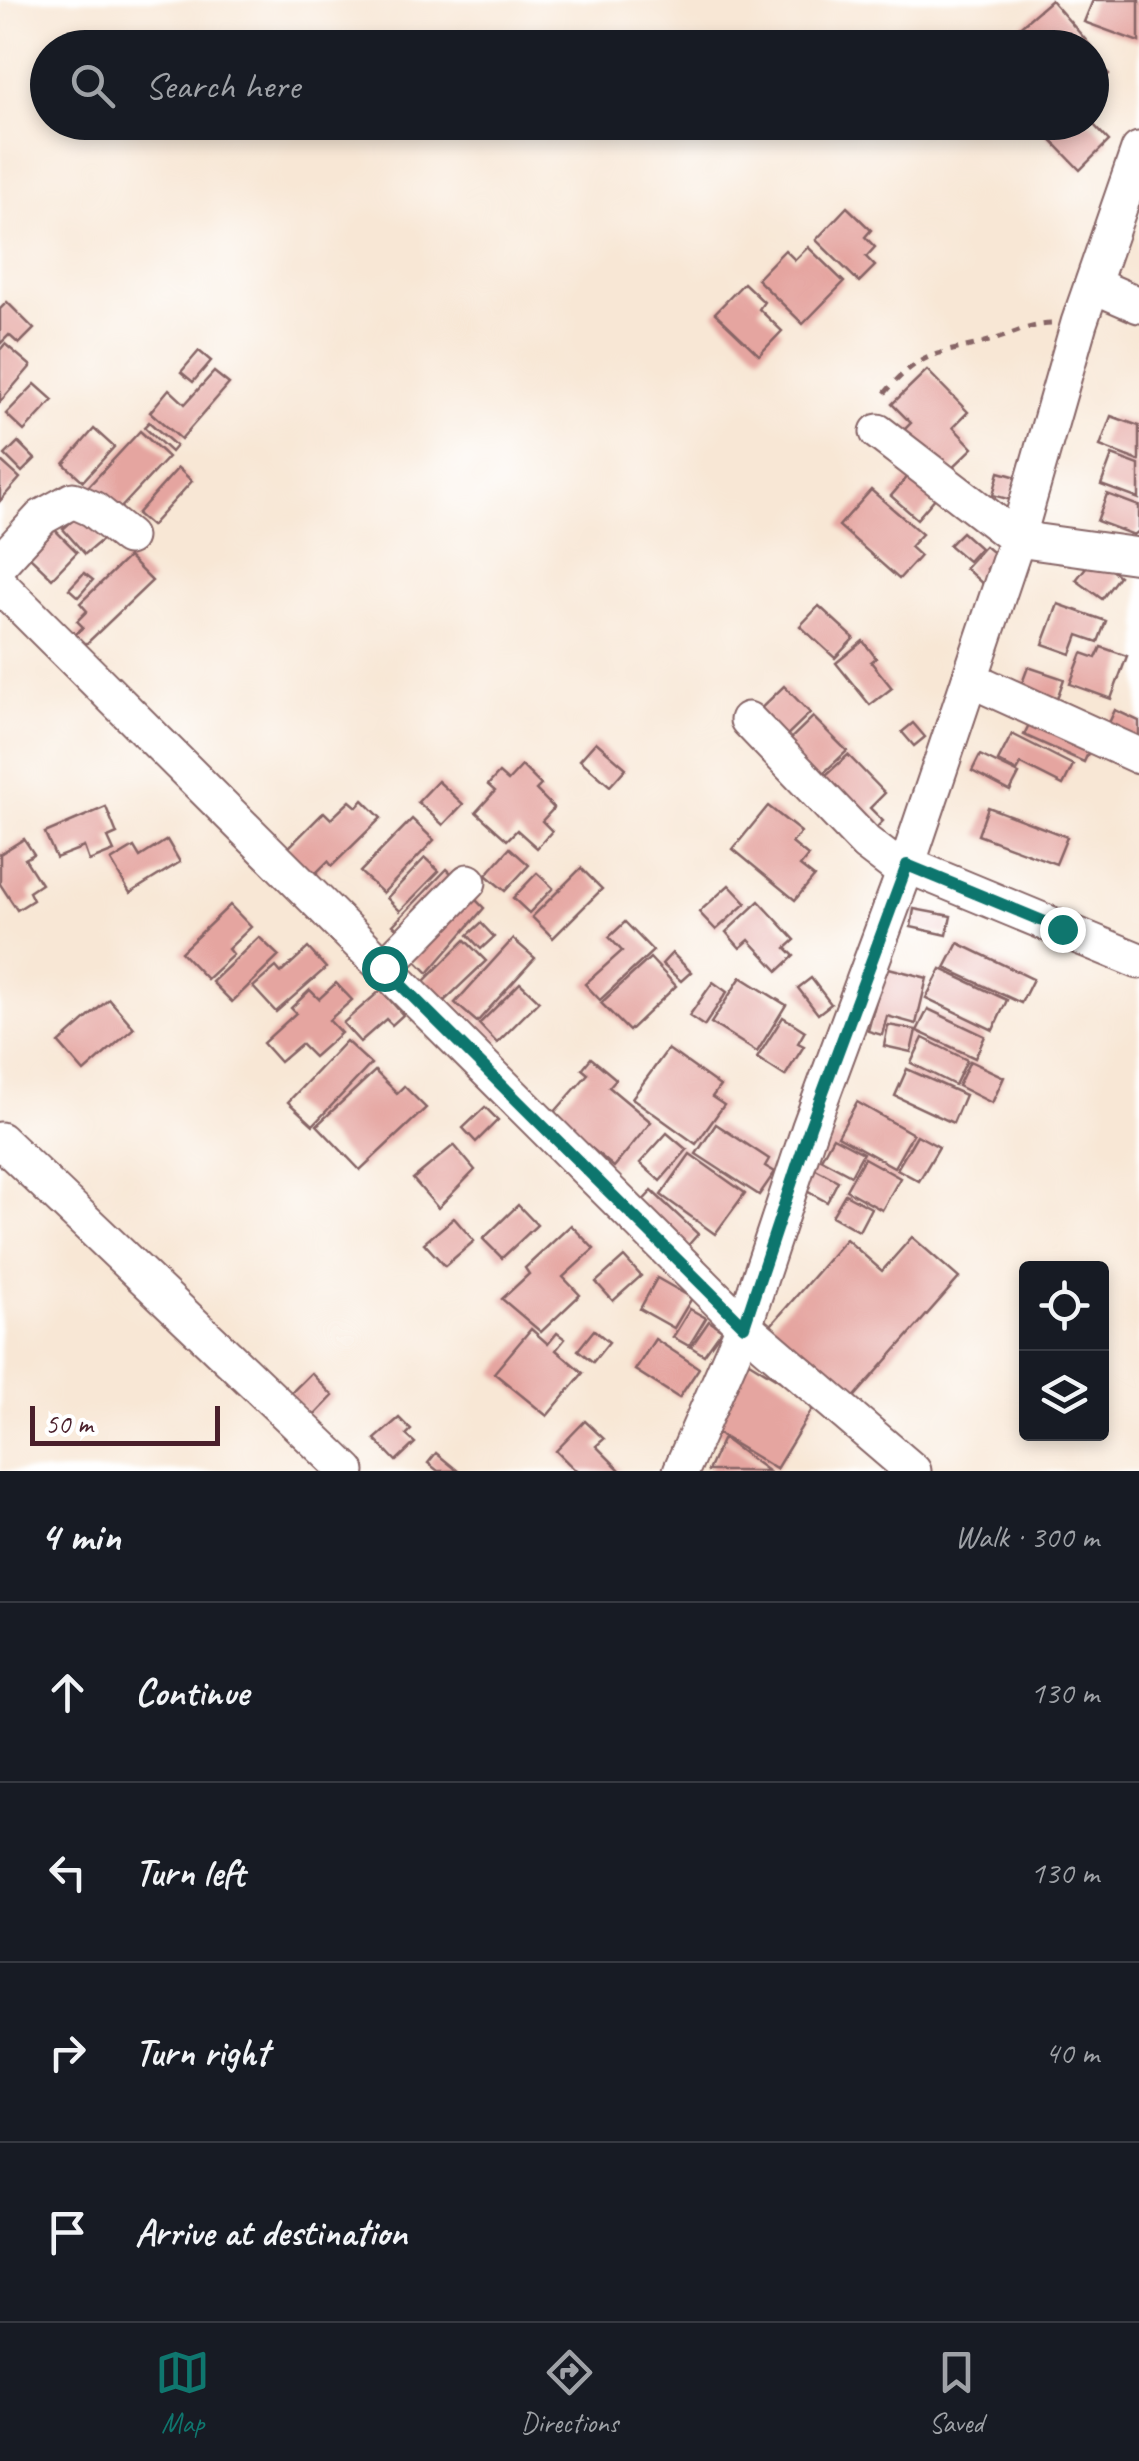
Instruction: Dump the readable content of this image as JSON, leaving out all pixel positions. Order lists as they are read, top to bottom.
{
  "scale_bar": "50 m",
  "page": {
    "search": "Search here",
    "scale": "50 m",
    "heading": ["4 min", "Walk · 300 m"],
    "list": [
      ["Continue", "130 m"],
      ["Turn left", "130 m"],
      ["Turn right", "40 m"],
      "Arrive at destination"
    ],
    "nav": ["Map", "Directions", "Saved"]
  }
}
